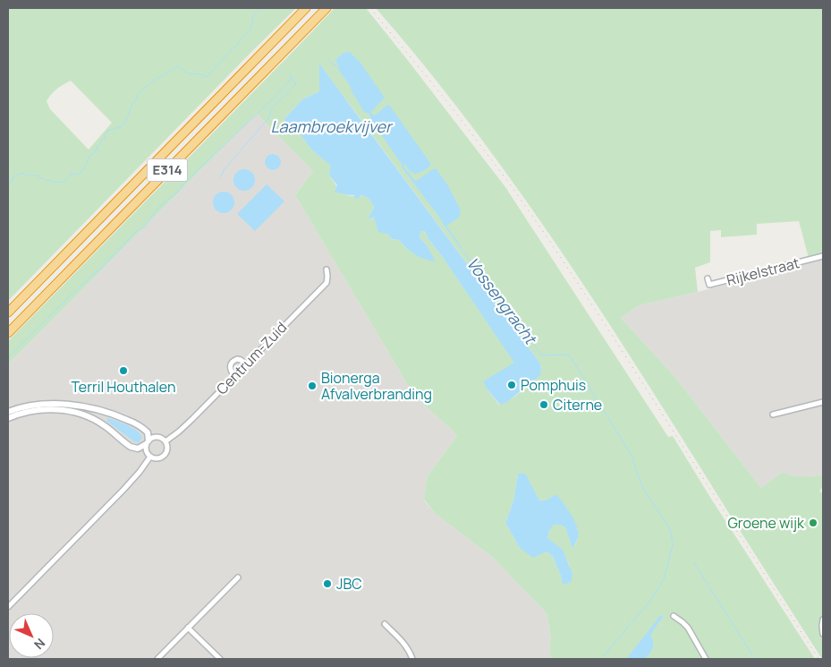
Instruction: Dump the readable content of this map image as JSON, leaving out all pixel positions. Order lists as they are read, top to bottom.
{
  "streets": {
    "highway": ["E314"],
    "street": ["Rijkelstraat", "Centrum-Zuid"]
  },
  "water": ["Laambroekvijver", "Vossengracht"],
  "places": [
    "Terril Houthalen",
    "Pomphuis",
    "Bionerga Afvalverbranding",
    "Citerne",
    "Groene wijk",
    "JBC"
  ],
  "north": "bottom right"
}
